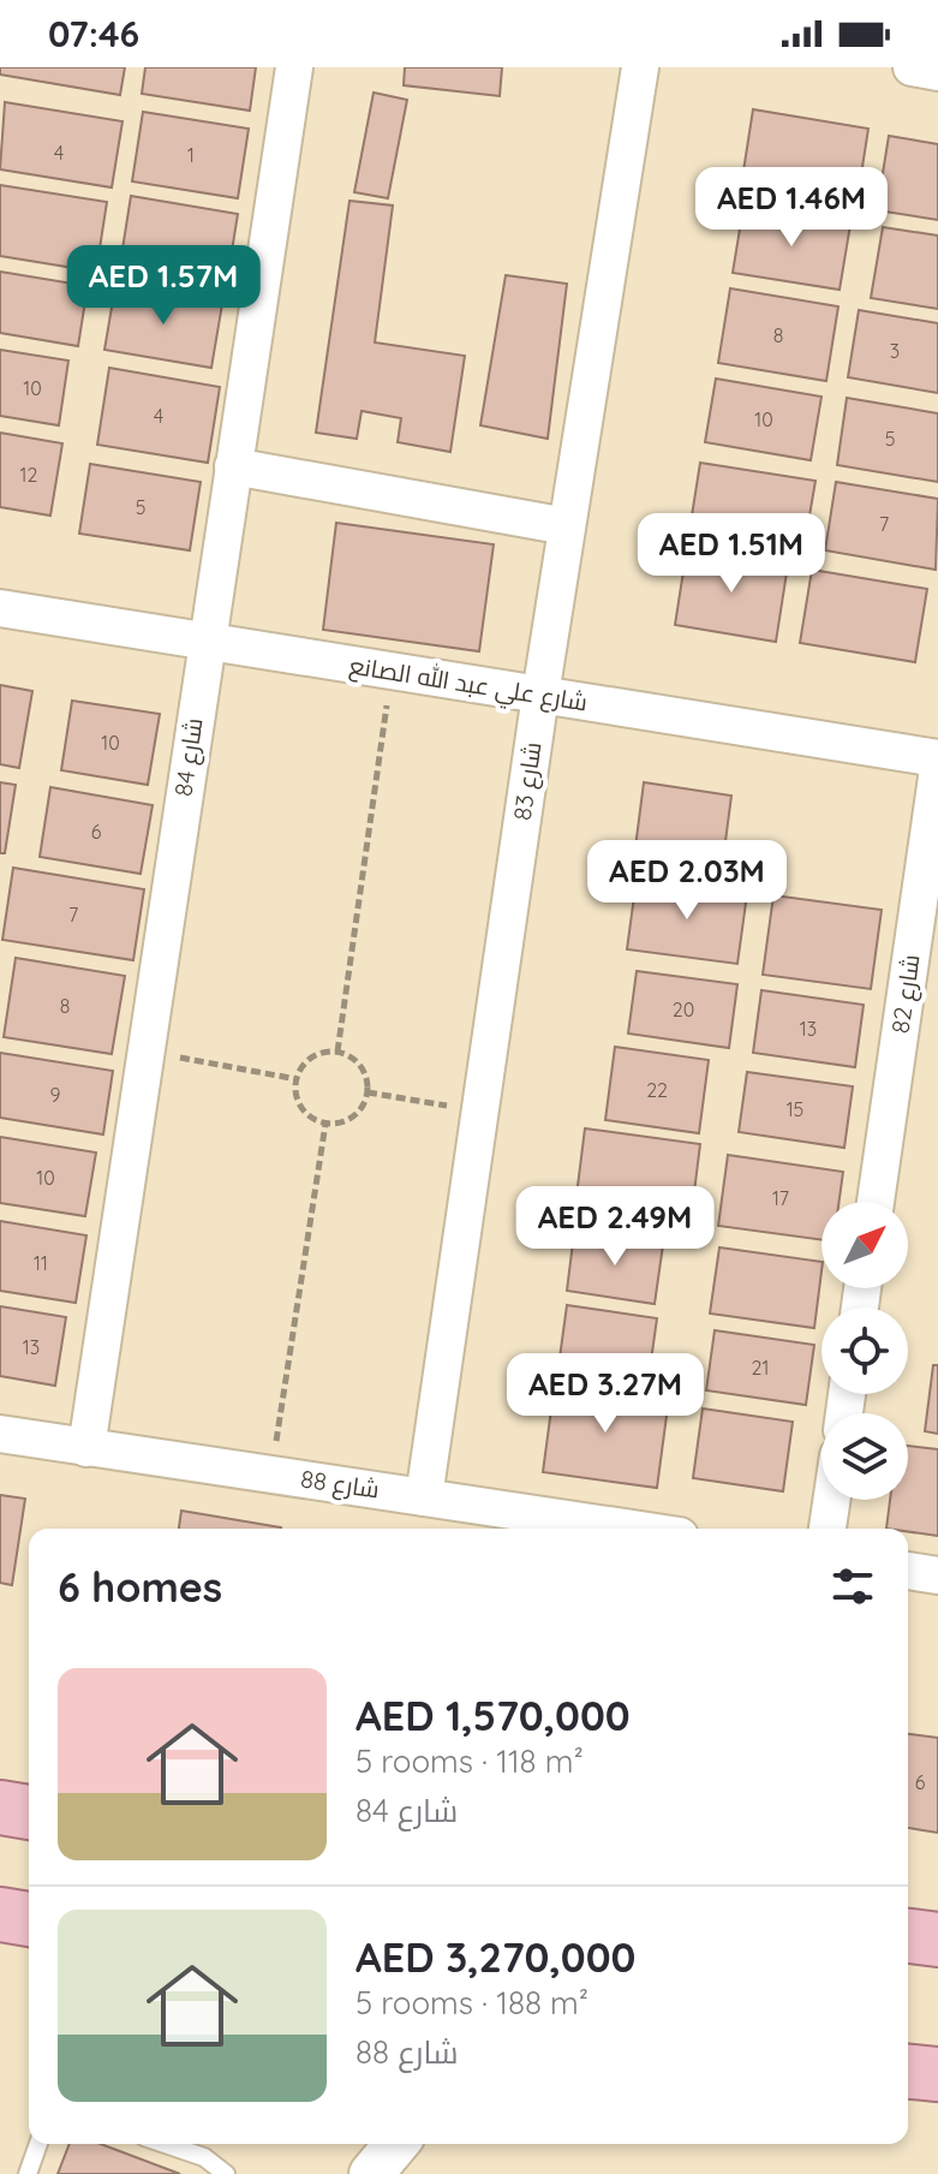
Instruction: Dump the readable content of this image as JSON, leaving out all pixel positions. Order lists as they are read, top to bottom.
{
  "streets": {
    "street": [
      "شارع علي عبد الله الصانع",
      "شارع 84",
      "شارع 83",
      "شارع 82",
      "شارع 88"
    ]
  },
  "crossings": [
    ["شارع علي عبد الله الصانع", "شارع 84"],
    ["شارع علي عبد الله الصانع", "شارع 83"],
    ["شارع 84", "شارع 88"],
    ["شارع 83", "شارع 88"]
  ],
  "house_numbers": [
    "4",
    "1",
    "8",
    "3",
    "10",
    "4",
    "10",
    "5",
    "12",
    "5",
    "7",
    "10",
    "6",
    "7",
    "8",
    "20",
    "13",
    "22",
    "9",
    "15",
    "10",
    "17",
    "11",
    "13",
    "21",
    "6"
  ],
  "north": "top right",
  "page": {
    "status": "07:46",
    "price": [
      "AED 1.46M",
      "AED 1.57M",
      "AED 1.51M",
      "AED 2.03M",
      "AED 2.49M",
      "AED 3.27M"
    ],
    "heading": "6 homes",
    "list": [
      {
        "name": "AED 1,570,000",
        "note": "5 rooms · 118 m² · شارع 84"
      },
      {
        "name": "AED 3,270,000",
        "note": "5 rooms · 188 m² · شارع 88"
      }
    ]
  }
}
